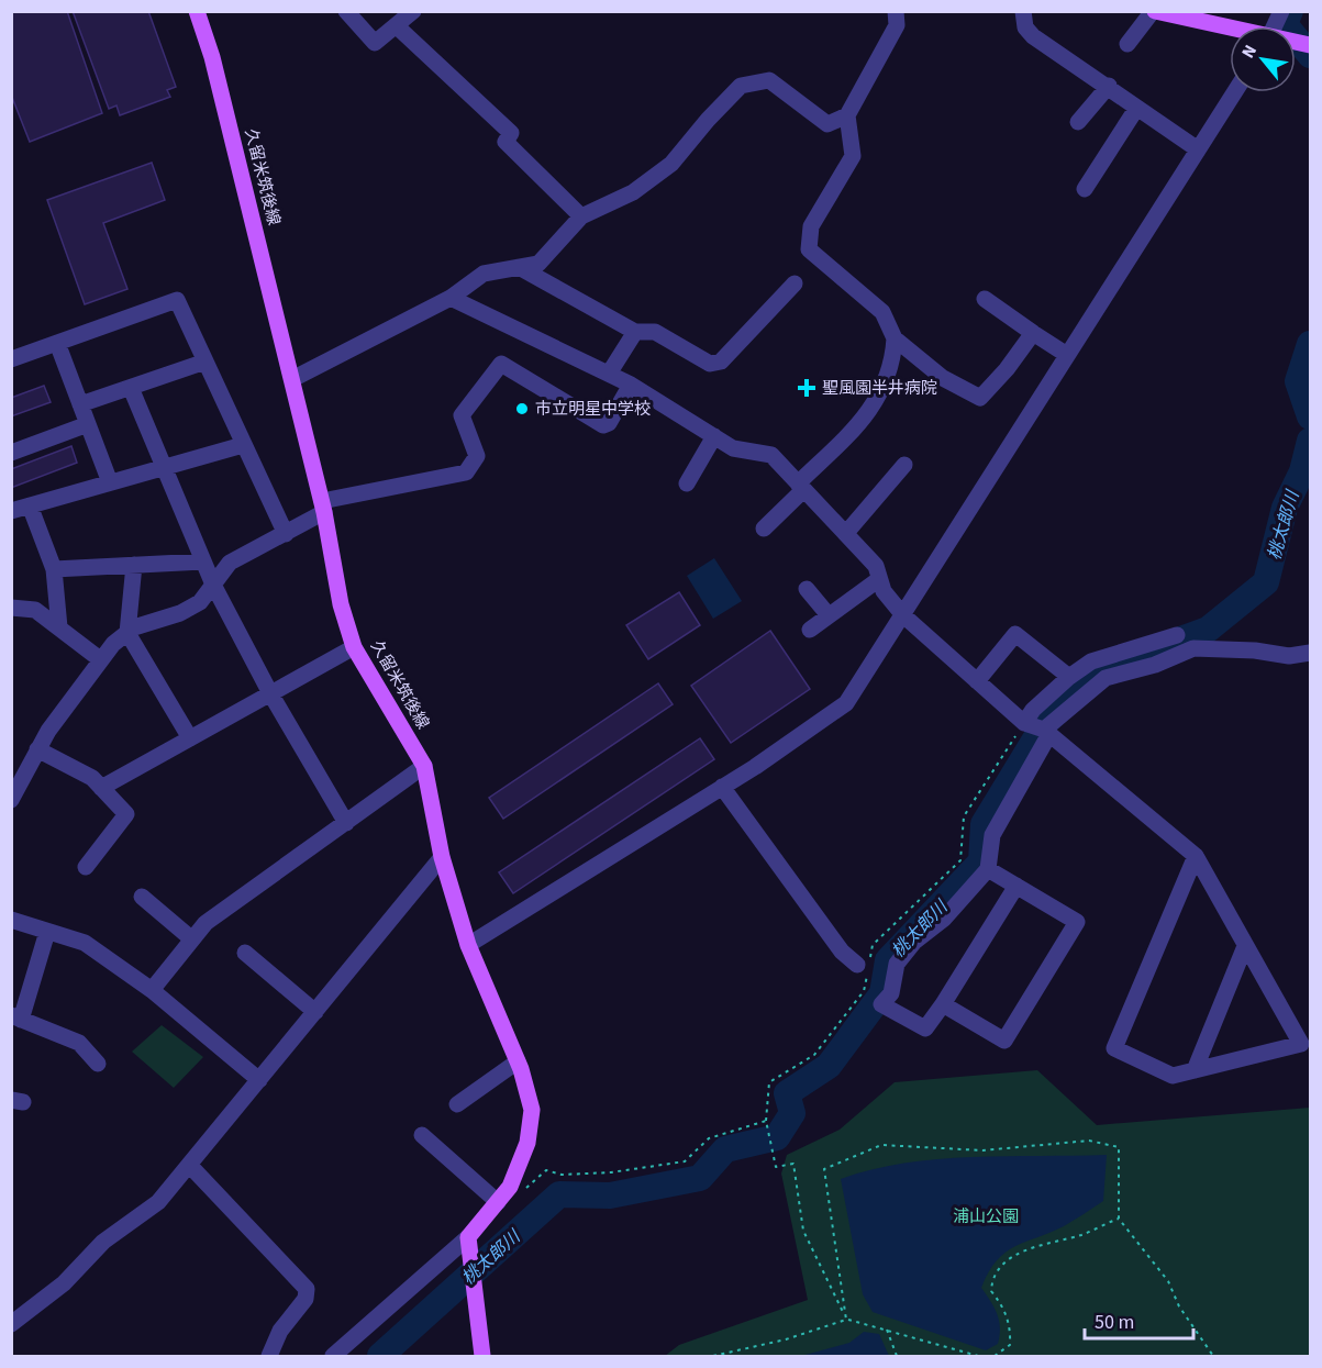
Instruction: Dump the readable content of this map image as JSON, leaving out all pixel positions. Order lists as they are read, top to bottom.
{
  "streets": {
    "main road": ["久留米筑後線"]
  },
  "water": ["桃太郎川"],
  "parks": ["浦山公園"],
  "places": {
    "health": ["聖風園半井病院"],
    "other": ["市立明星中学校"]
  },
  "scale_bar": "50 m",
  "north": "top left"
}
